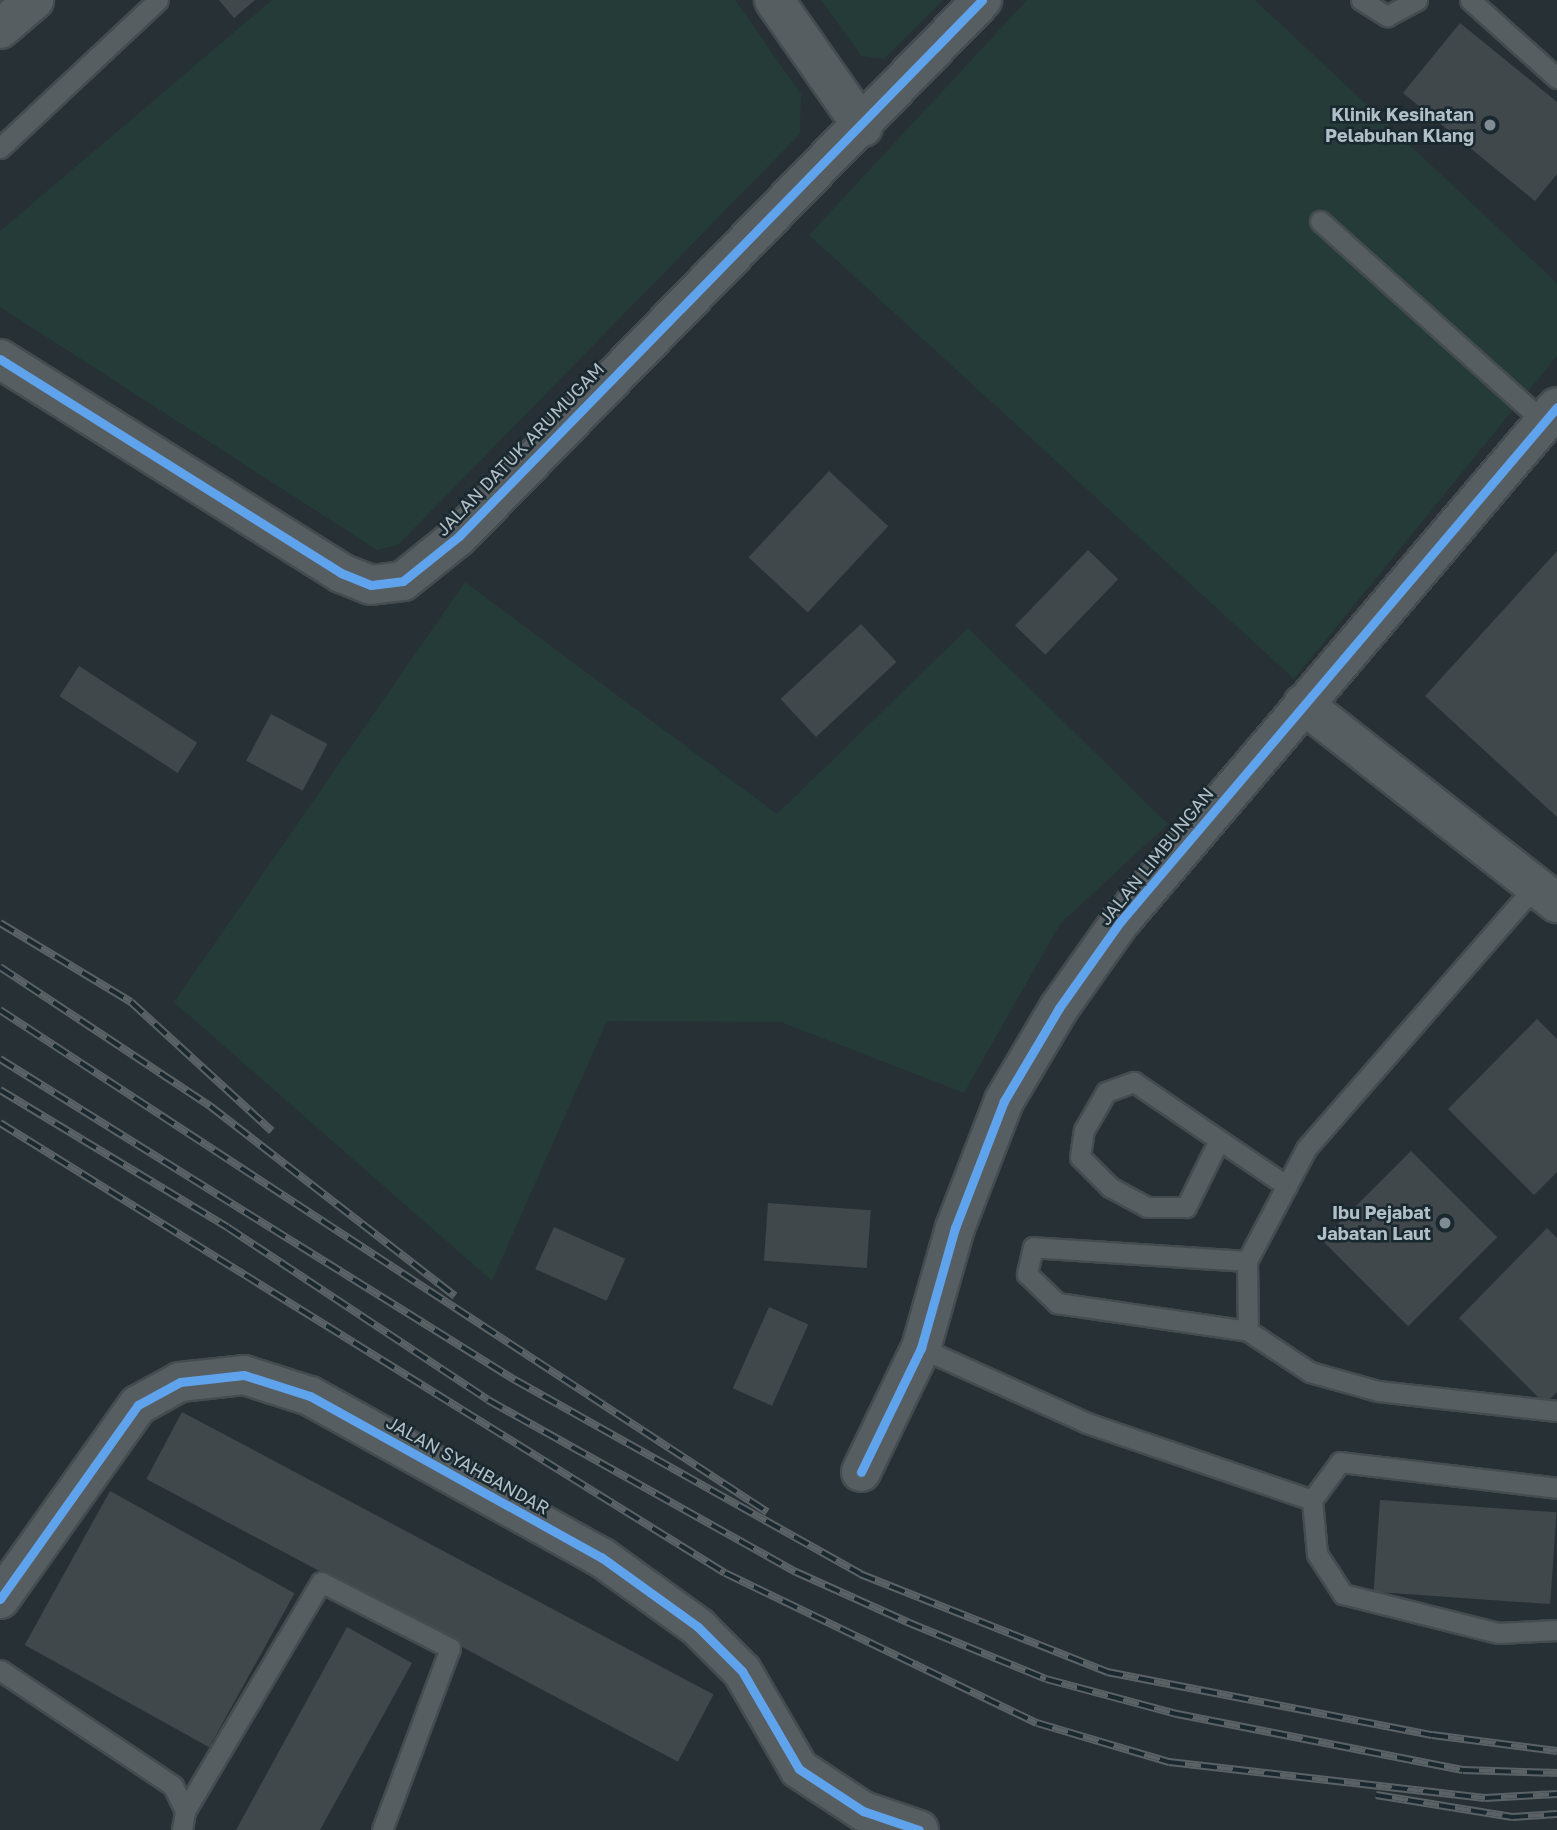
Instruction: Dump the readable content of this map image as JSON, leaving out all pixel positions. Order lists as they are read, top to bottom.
{
  "streets": {
    "street": ["JALAN DATUK ARUMUGAM", "JALAN LIMBUNGAN", "JALAN SYAHBANDAR"]
  },
  "places": ["Klinik Kesihatan Pelabuhan Klang", "Ibu Pejabat Jabatan Laut"]
}
